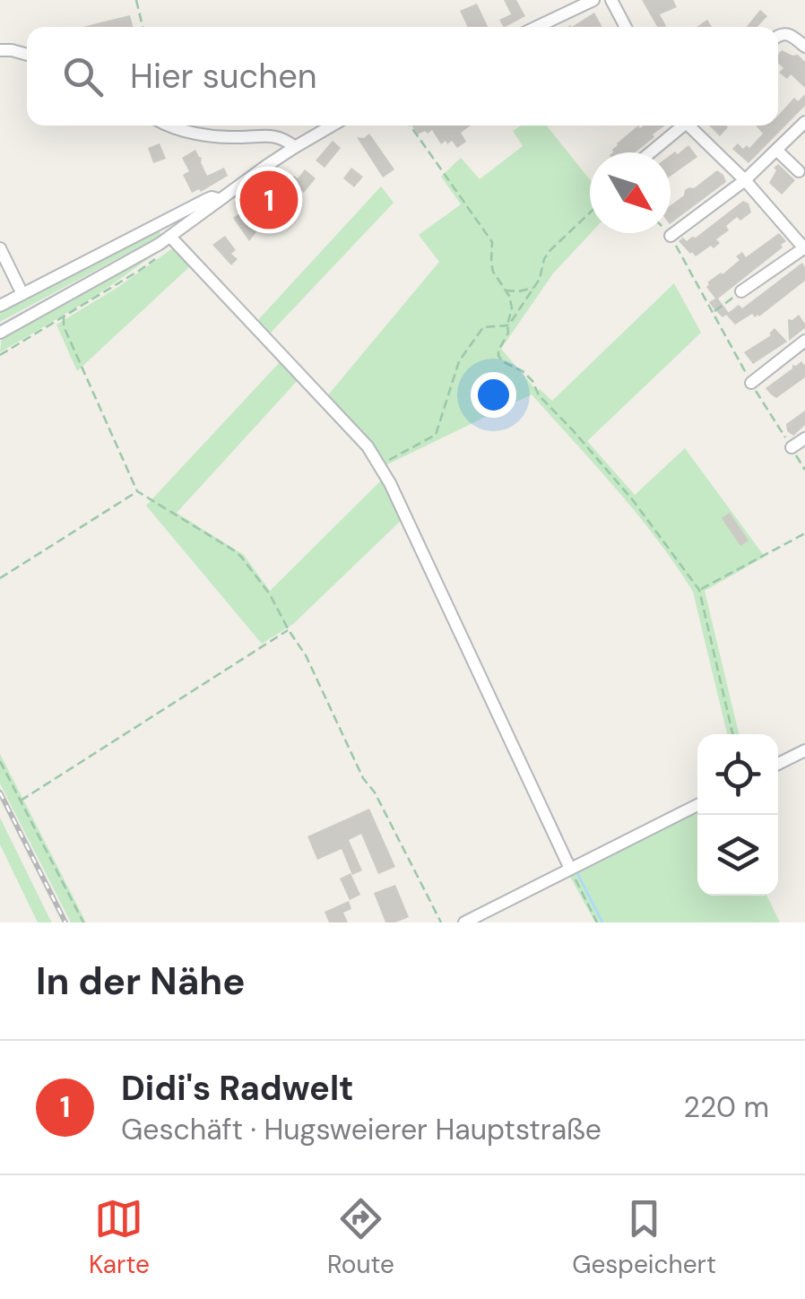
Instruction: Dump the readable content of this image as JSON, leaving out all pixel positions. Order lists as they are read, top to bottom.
{
  "north": "bottom right",
  "page": {
    "search": "Hier suchen",
    "pins": "1",
    "heading": "In der Nähe",
    "list": [
      {
        "mark": "1",
        "name": "Didi's Radwelt",
        "note": "Geschäft · Hugsweierer Hauptstraße",
        "value": "220 m"
      }
    ],
    "nav": ["Karte", "Route", "Gespeichert"]
  }
}
